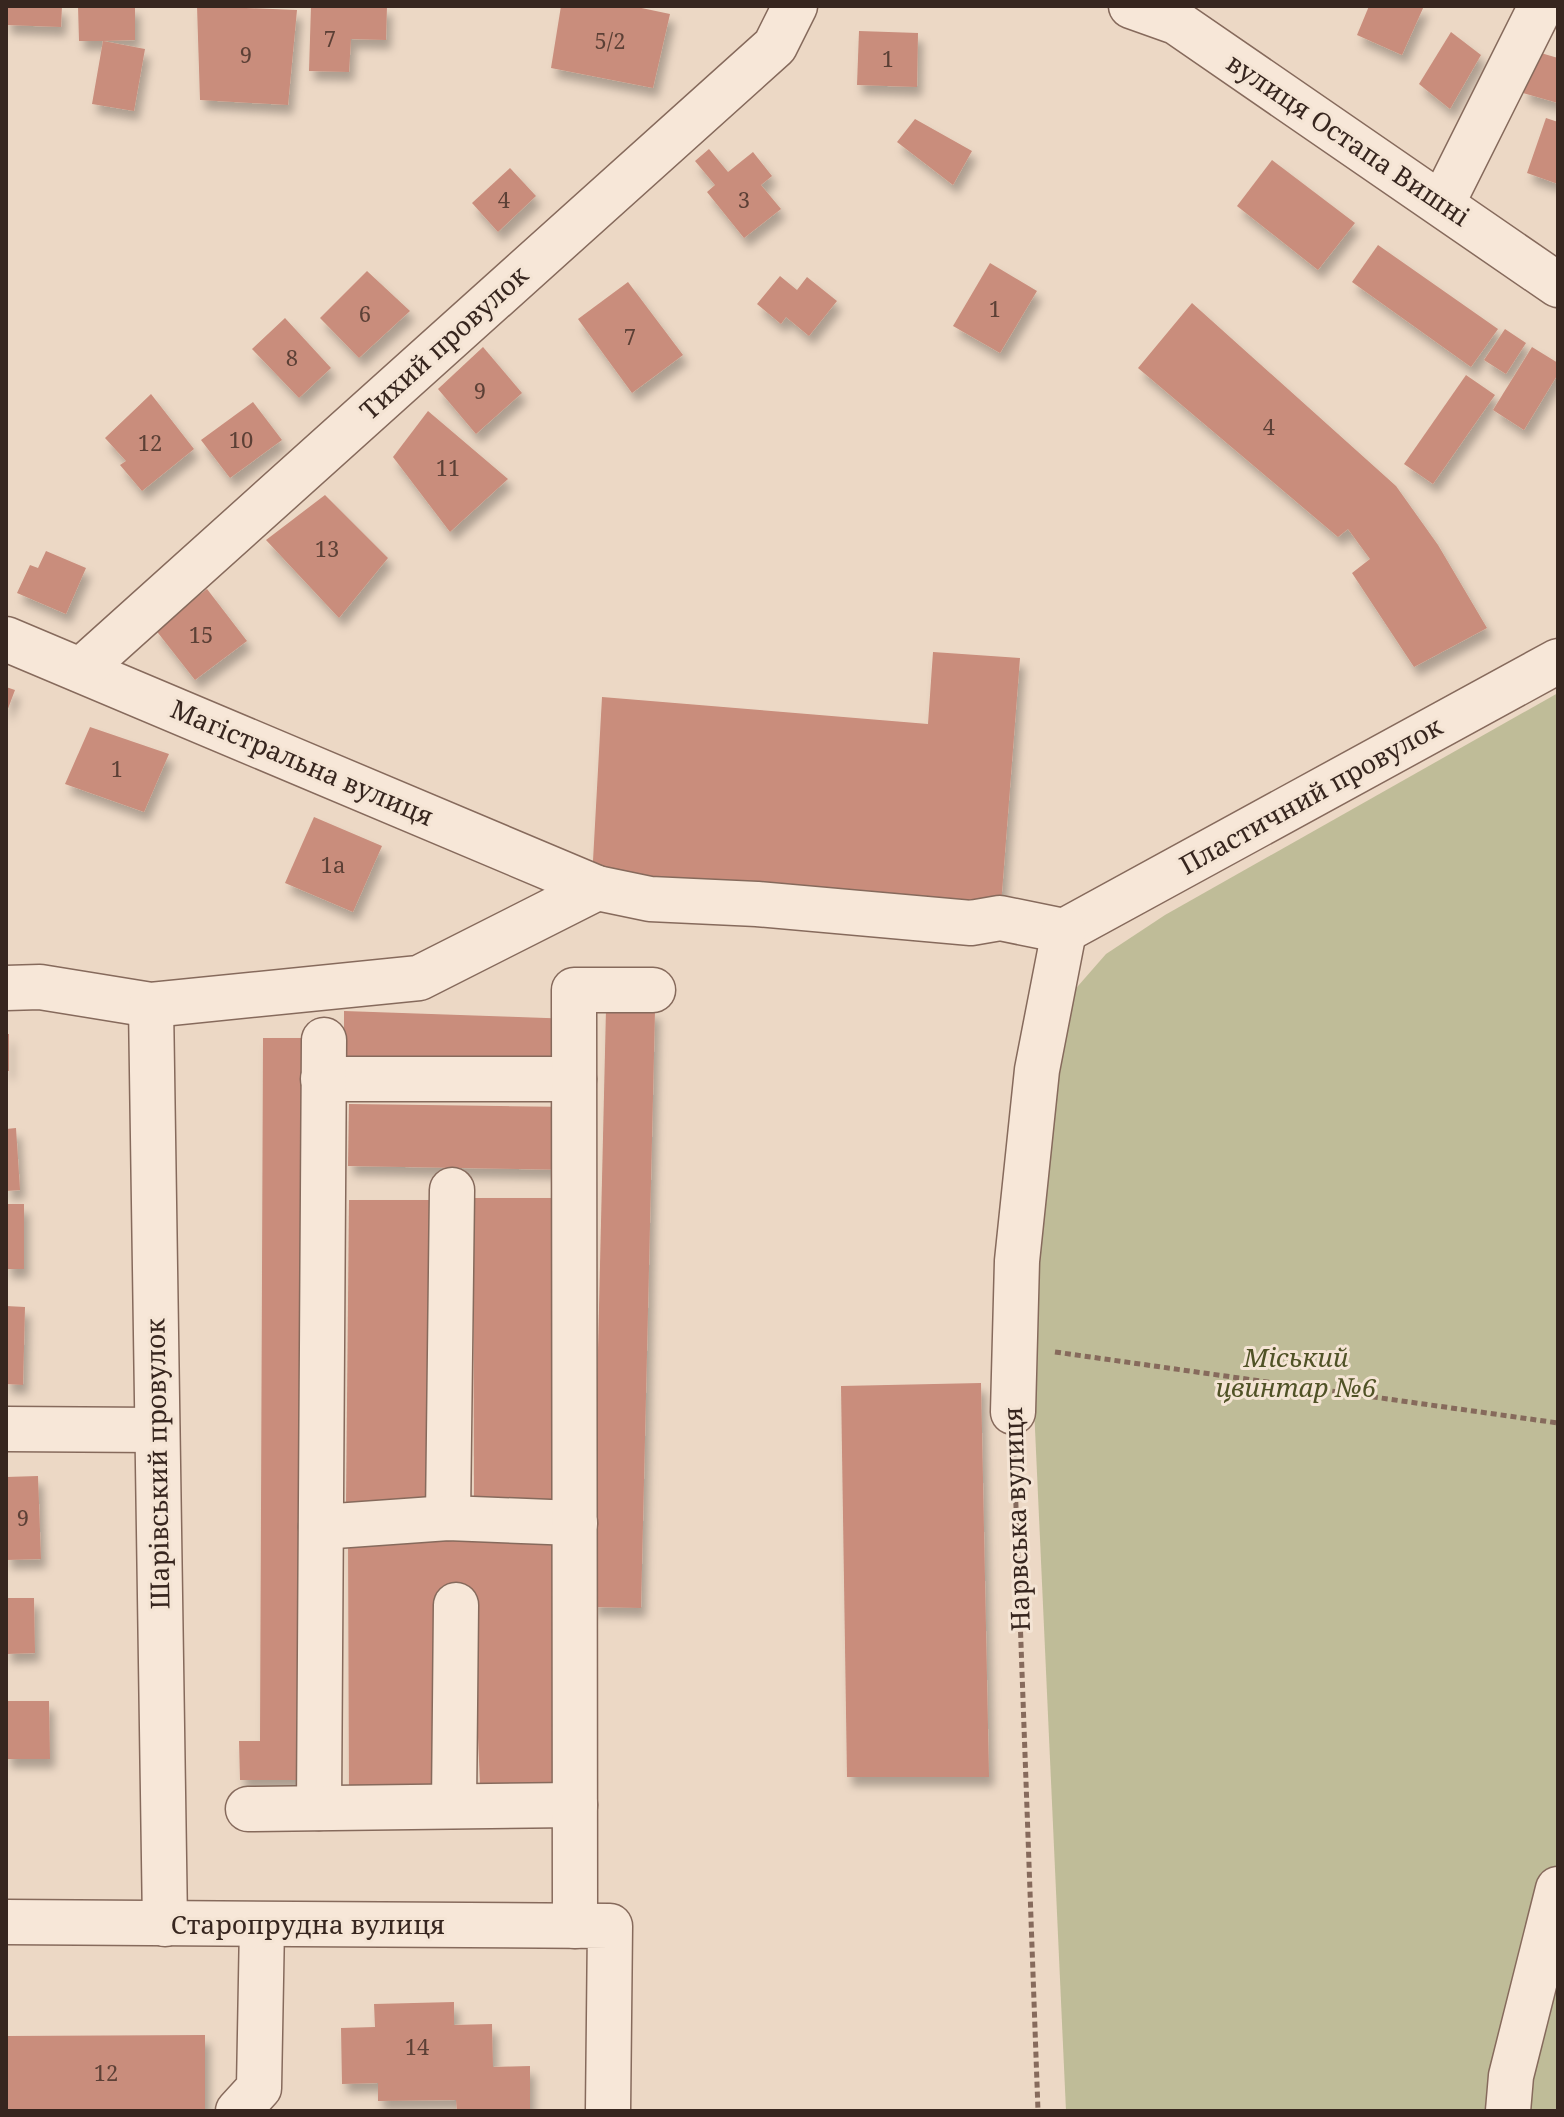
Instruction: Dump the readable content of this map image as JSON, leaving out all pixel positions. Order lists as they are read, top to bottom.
{
  "streets": {
    "street": [
      "вулиця Остапа Вишні",
      "Тихий провулок",
      "Магістральна вулиця",
      "Пластичний провулок",
      "Шарівський провулок",
      "Нарвська вулиця",
      "Старопрудна вулиця"
    ]
  },
  "crossings": [
    ["Тихий провулок", "Магістральна вулиця"],
    ["Магістральна вулиця", "Пластичний провулок"],
    ["Магістральна вулиця", "Нарвська вулиця"],
    ["Пластичний провулок", "Нарвська вулиця"],
    ["Шарівський провулок", "Старопрудна вулиця"]
  ],
  "parks": ["Міський цвинтар №6"],
  "house_numbers": [
    "7",
    "5/2",
    "9",
    "1",
    "4",
    "3",
    "1",
    "6",
    "7",
    "8",
    "9",
    "4",
    "10",
    "12",
    "11",
    "13",
    "15",
    "1",
    "1а",
    "9",
    "14",
    "12"
  ]
}
